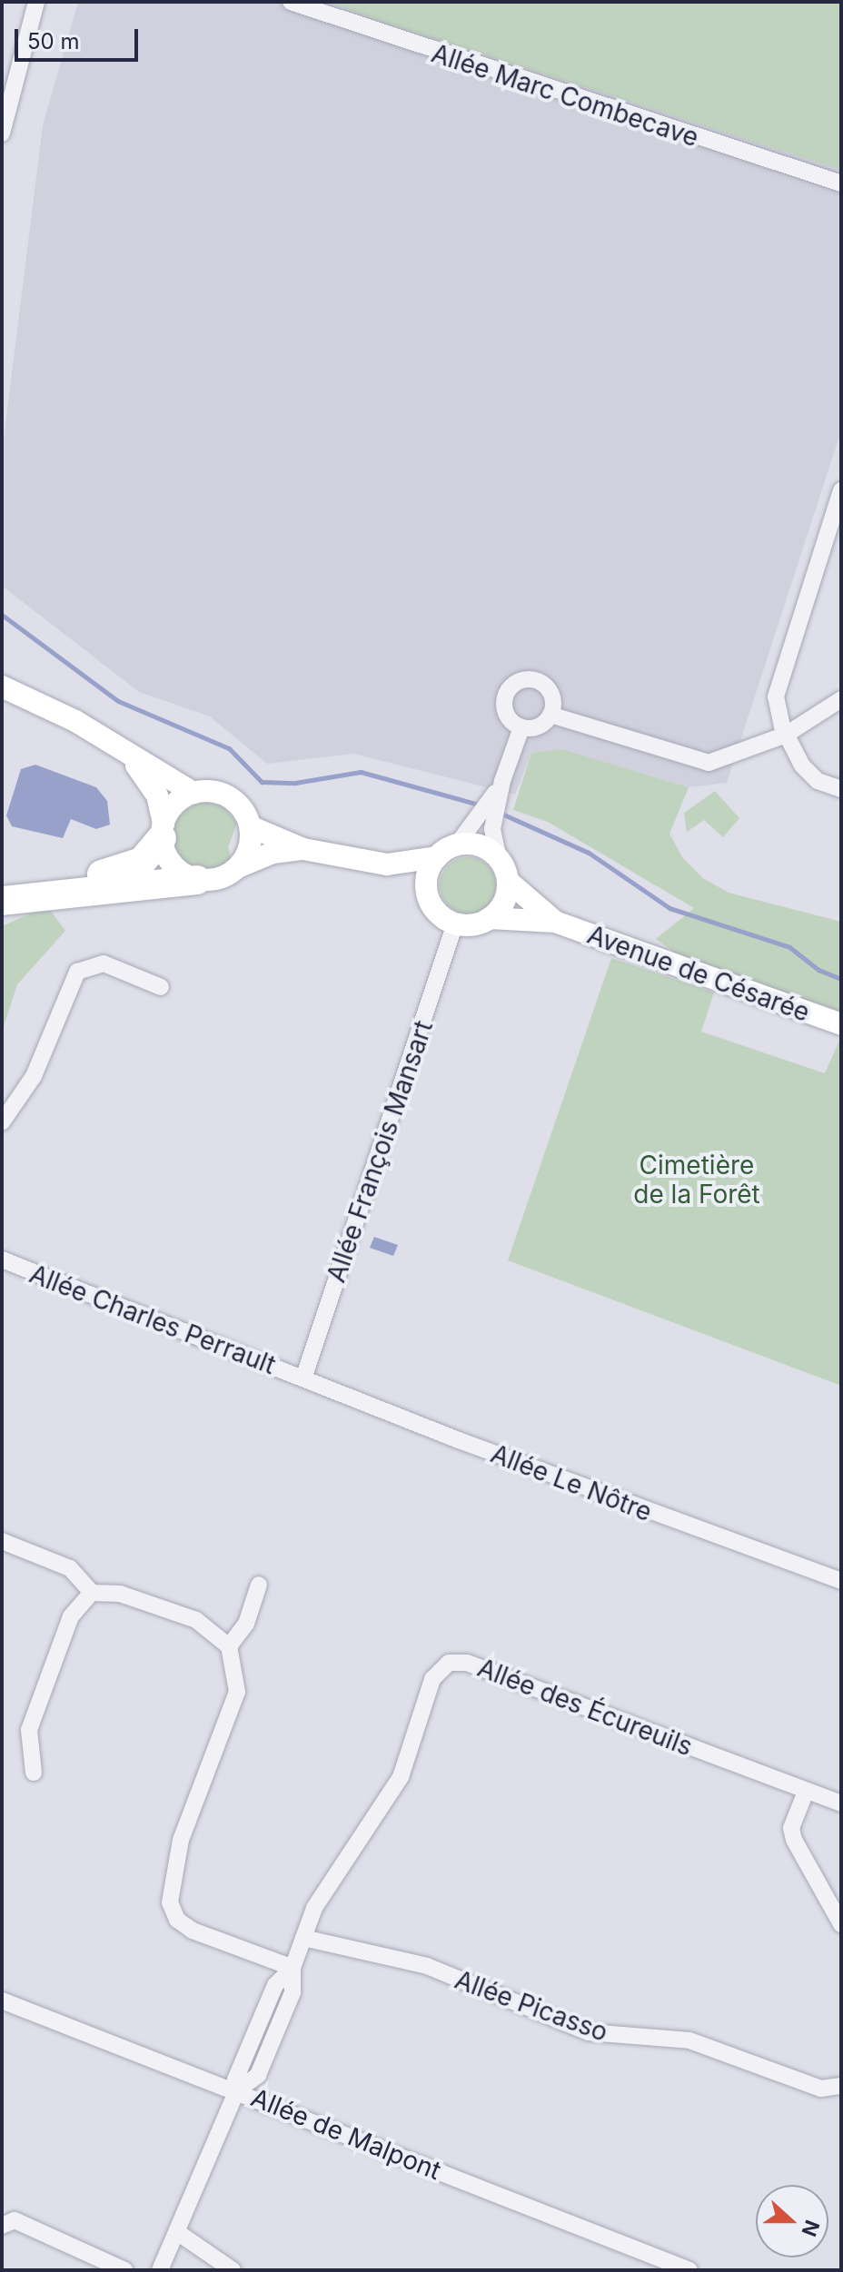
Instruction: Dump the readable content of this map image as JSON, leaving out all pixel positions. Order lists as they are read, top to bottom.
{
  "streets": {
    "street": [
      "Allée Marc Combecave",
      "Avenue de Césarée",
      "Allée François Mansart",
      "Allée Charles Perrault",
      "Allée Le Nôtre",
      "Allée des Écureuils",
      "Allée Picasso",
      "Allée de Malpont"
    ]
  },
  "crossings": [
    ["Avenue de Césarée", "Allée François Mansart"],
    ["Allée François Mansart", "Allée Charles Perrault"],
    ["Allée François Mansart", "Allée Le Nôtre"],
    ["Allée Charles Perrault", "Allée Le Nôtre"],
    ["Allée des Écureuils", "Allée Picasso"],
    ["Allée des Écureuils", "Allée de Malpont"]
  ],
  "parks": ["Cimetière de la Forêt"],
  "scale_bar": "50 m",
  "north": "right"
}
